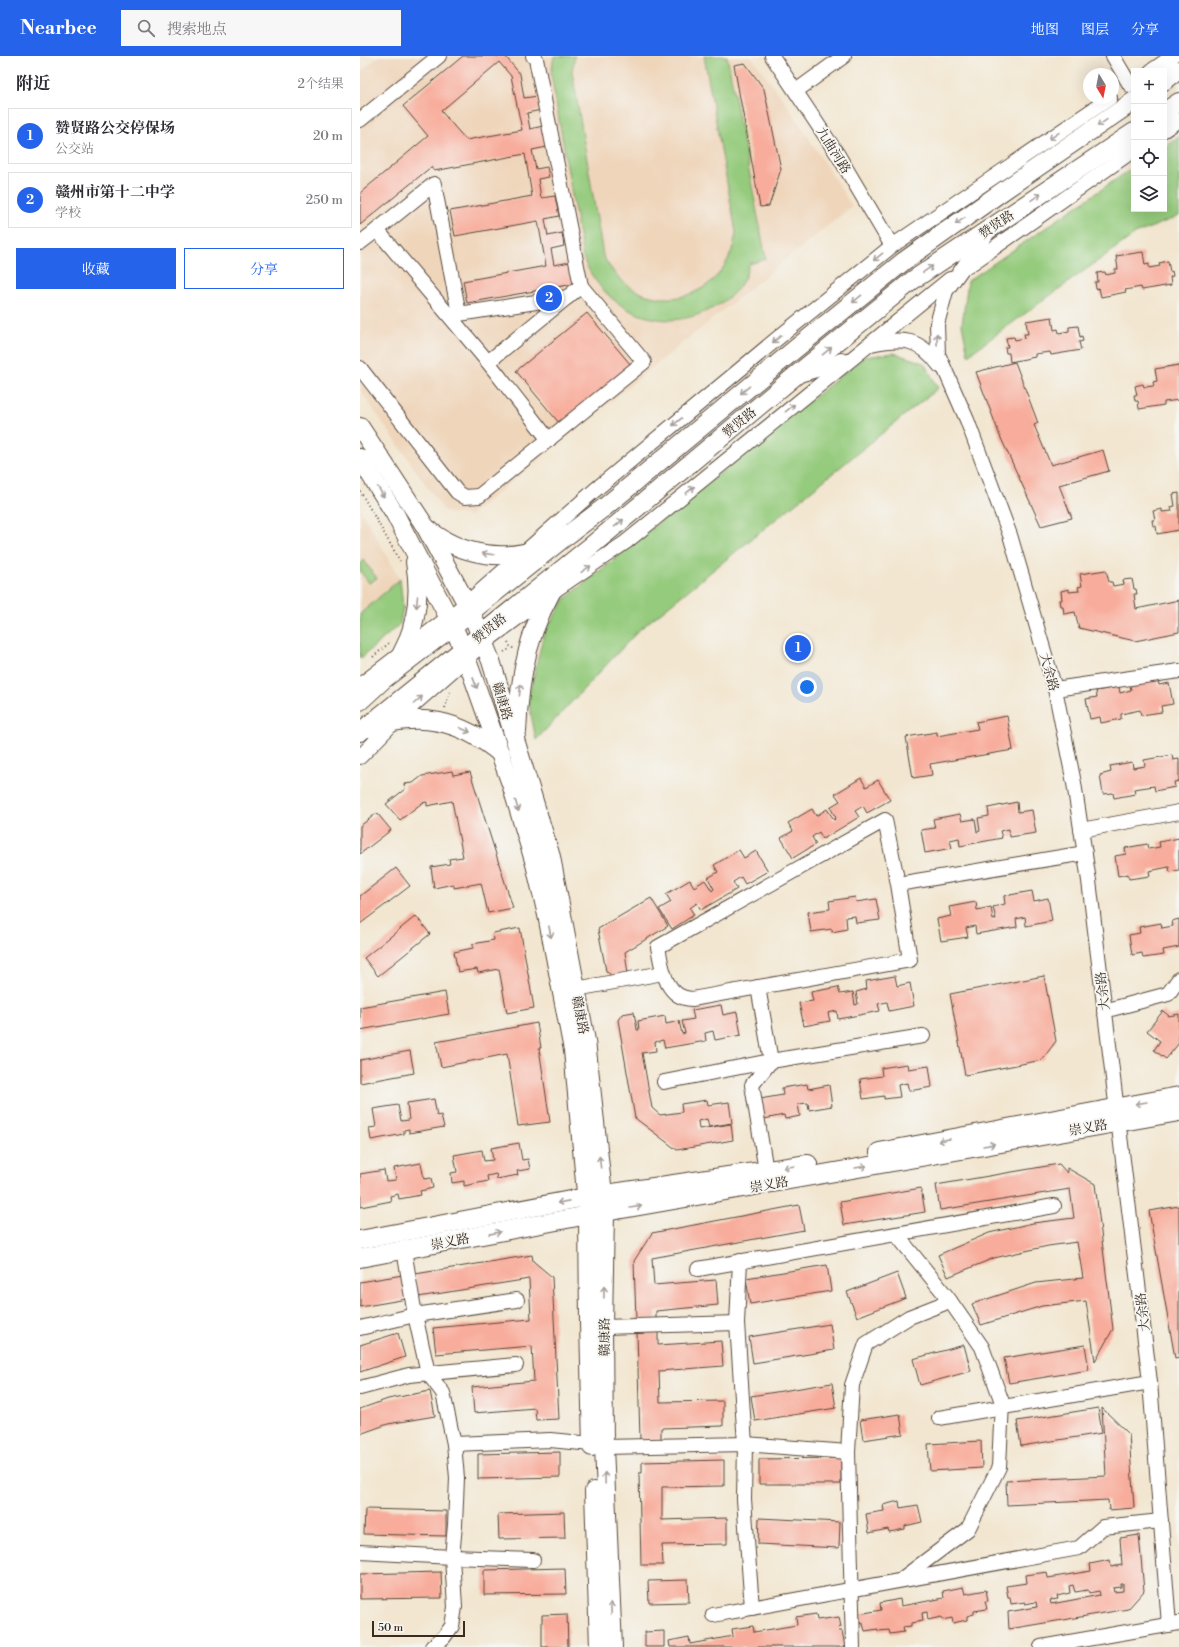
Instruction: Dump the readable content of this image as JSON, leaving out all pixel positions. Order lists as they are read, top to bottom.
{
  "streets": {
    "main road": ["赞贤路", "赣康路", "崇义路"],
    "street": ["九曲河路", "大余路"]
  },
  "crossings": [
    ["赞贤路", "赣康路"],
    ["大余路", "崇义路"],
    ["赣康路", "崇义路"]
  ],
  "scale_bar": "50 m",
  "north": "bottom",
  "page": {
    "header": "Nearbee",
    "search": "搜索地点",
    "nav": ["地图", "图层", "分享"],
    "heading": ["附近", "2个结果"],
    "map_buttons": ["+", "−"],
    "list": [
      {
        "mark": "1",
        "name": "赞贤路公交停保场",
        "note": "公交站",
        "value": "20 m"
      },
      {
        "mark": "2",
        "name": "赣州市第十二中学",
        "note": "学校",
        "value": "250 m"
      }
    ],
    "buttons": ["收藏", "分享"],
    "pins": ["2", "1"],
    "scale": "50 m"
  }
}
